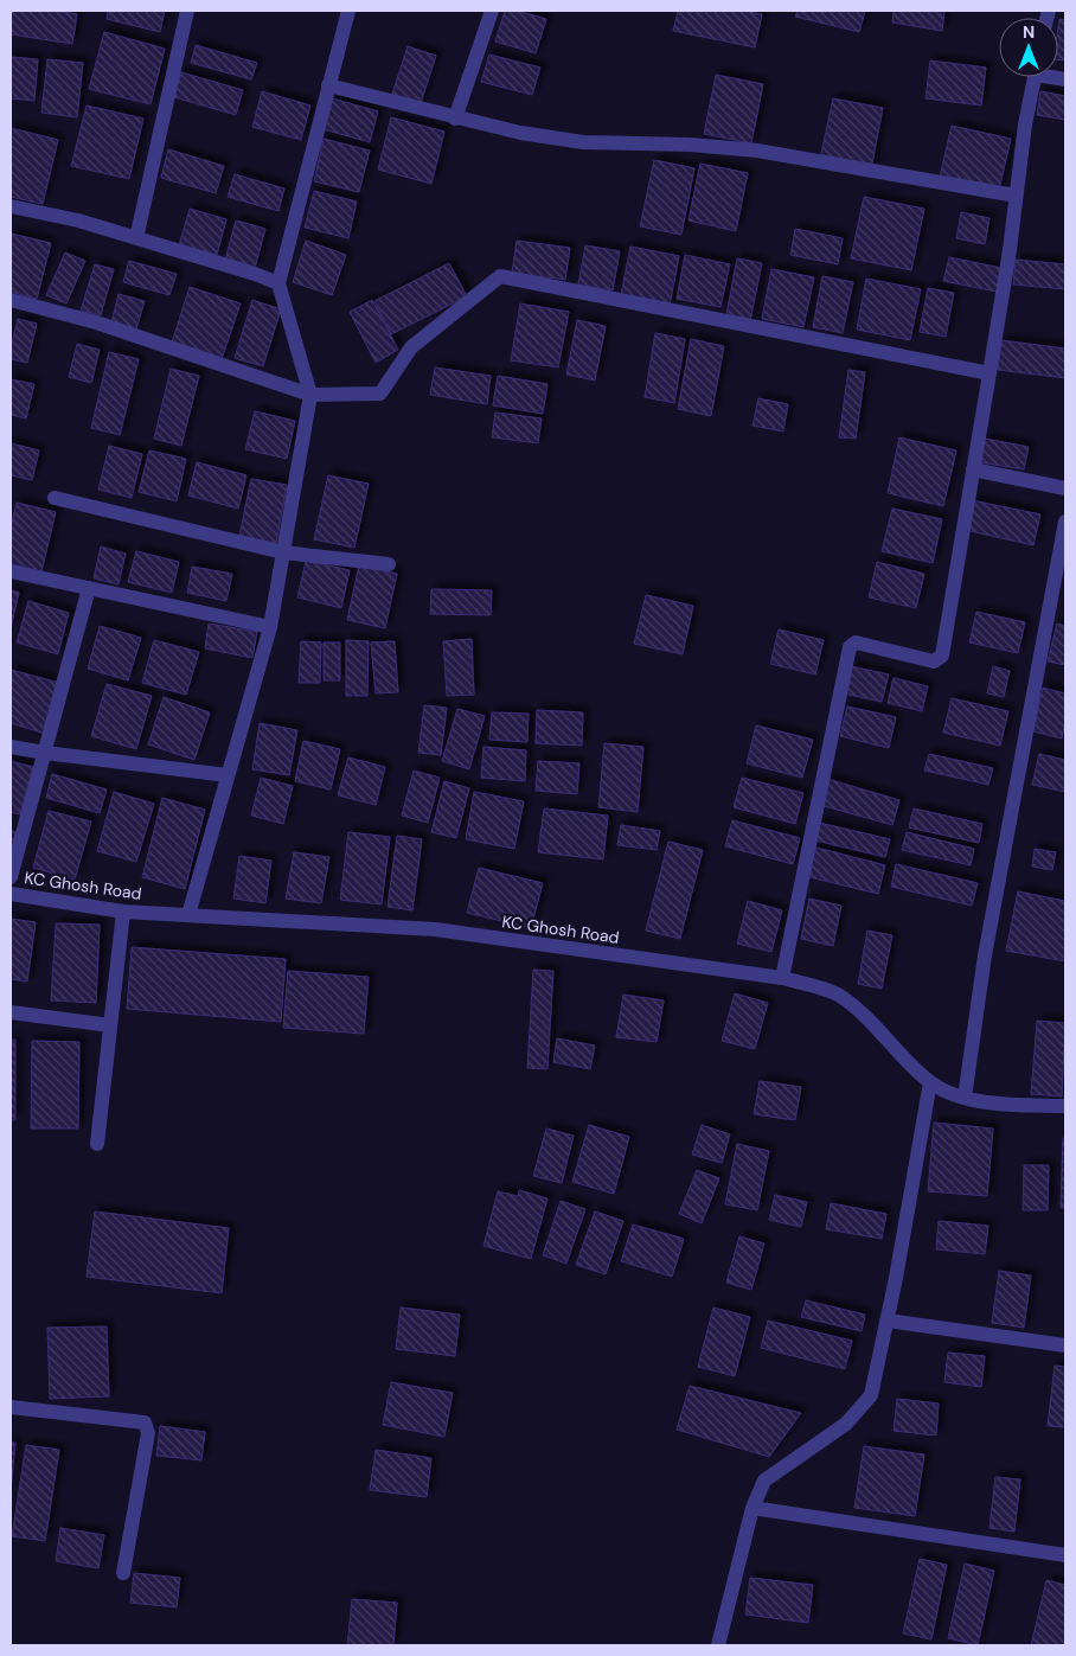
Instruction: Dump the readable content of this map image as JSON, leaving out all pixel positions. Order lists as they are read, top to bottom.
{
  "streets": {
    "street": ["KC Ghosh Road"]
  },
  "north": "top"
}
